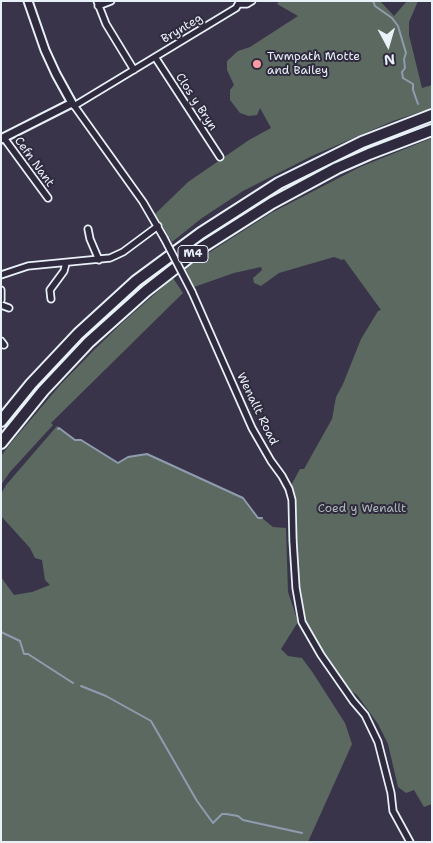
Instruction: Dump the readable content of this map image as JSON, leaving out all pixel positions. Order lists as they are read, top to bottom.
{
  "streets": {
    "highway": ["M4"],
    "street": [
      "Brynteg",
      "Clos y Bryn",
      "Cefn Nant",
      "Wenallt Road"
    ]
  },
  "crossings": [
    ["Brynteg", "Clos y Bryn"],
    ["Brynteg", "Wenallt Road"]
  ],
  "parks": ["Coed y Wenallt"],
  "places": ["Twmpath Motte and Bailey"],
  "north": "bottom"
}
